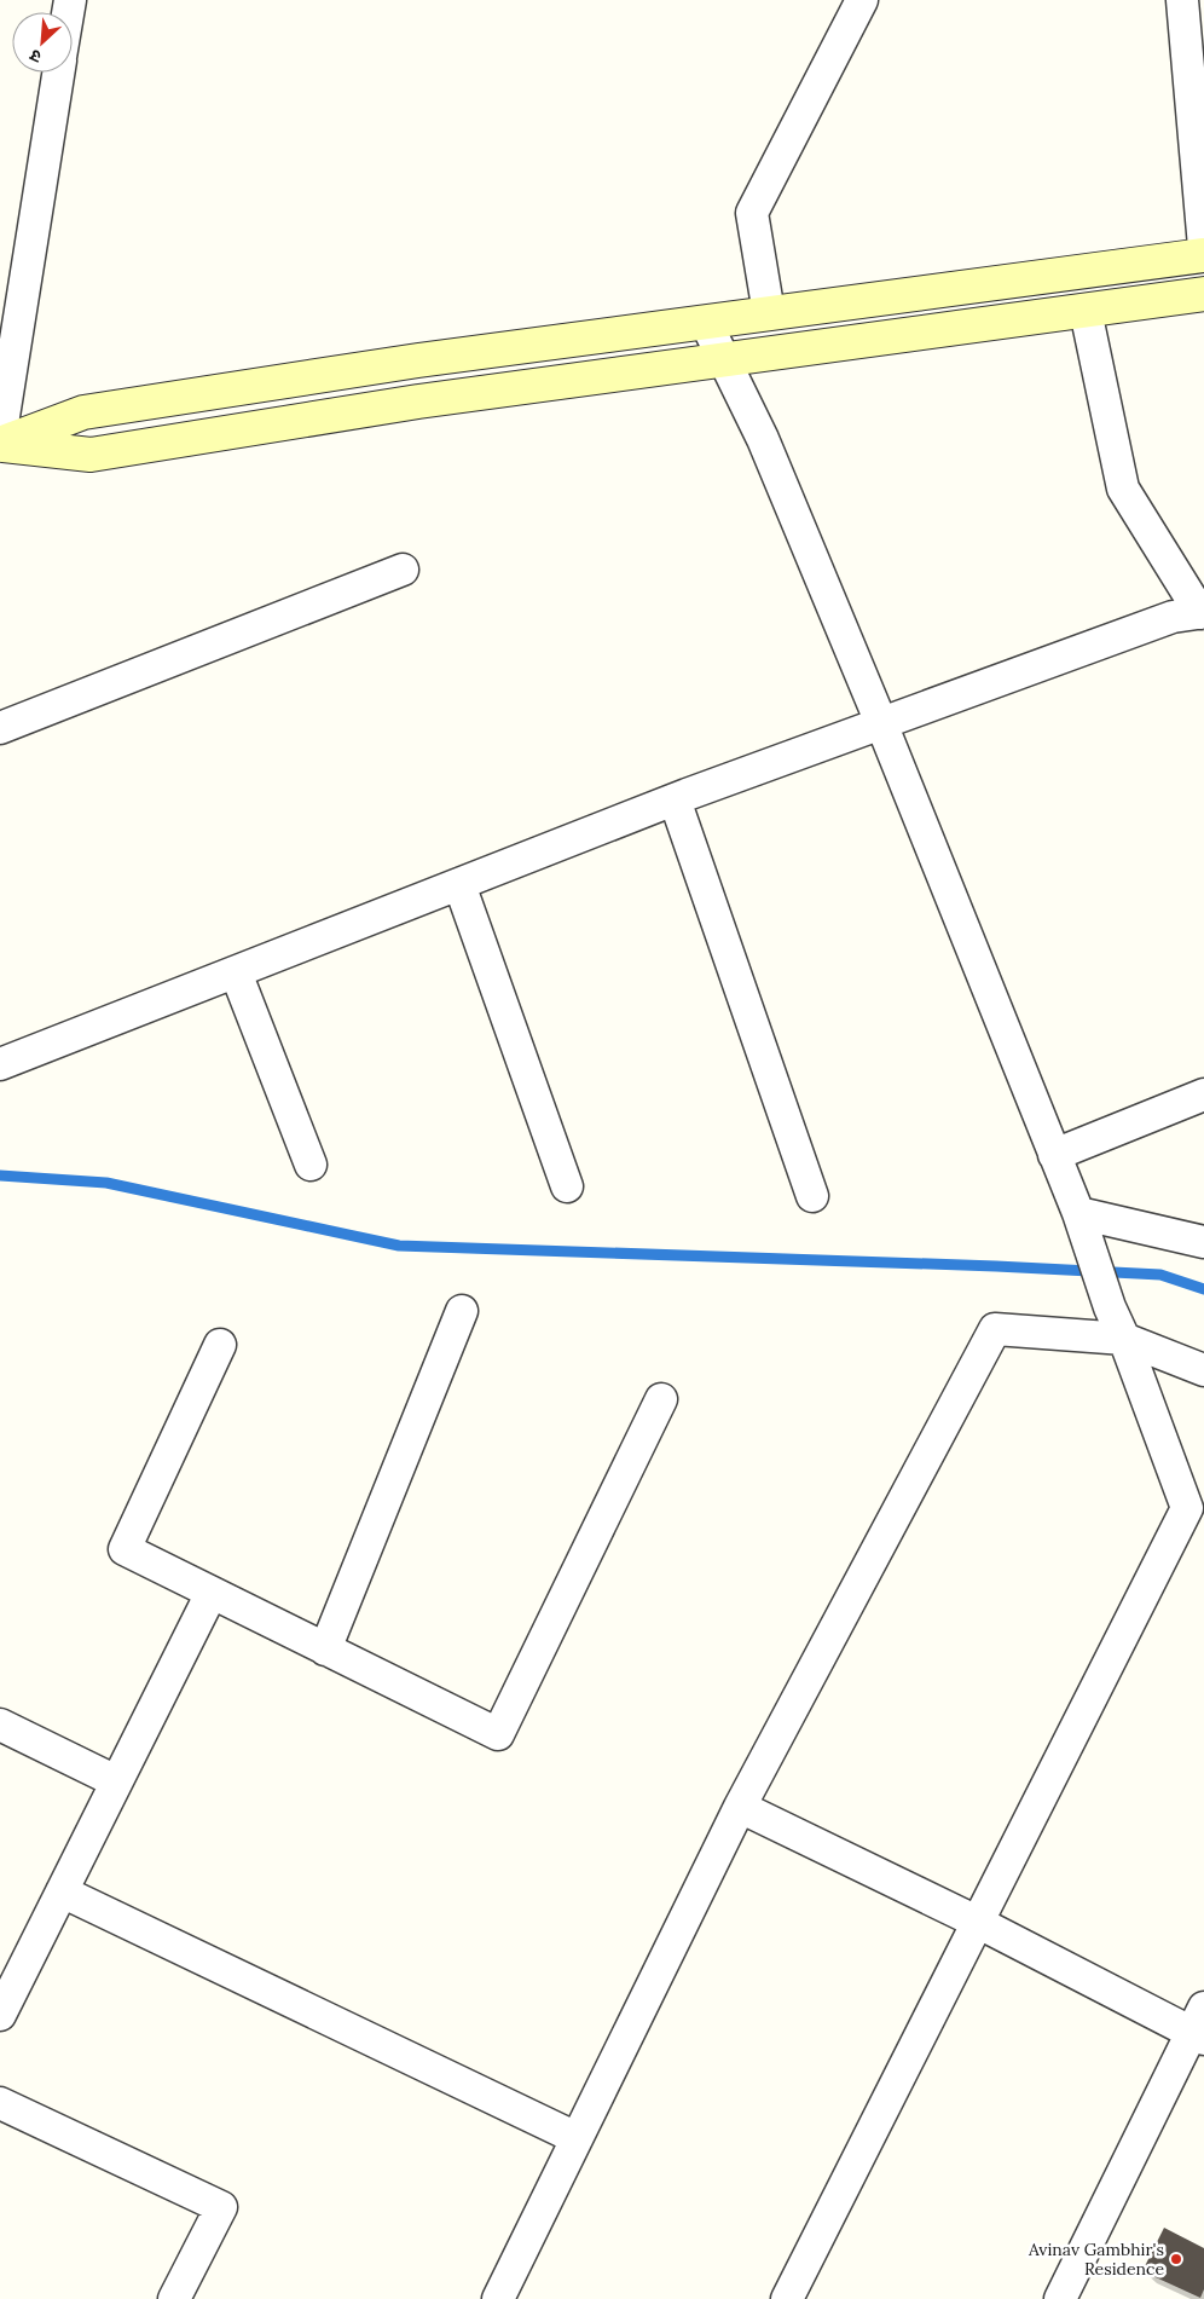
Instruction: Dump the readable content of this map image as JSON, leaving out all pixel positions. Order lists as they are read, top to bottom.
{
  "places": ["Avinav Gambhir's Residence"],
  "north": "bottom left"
}
